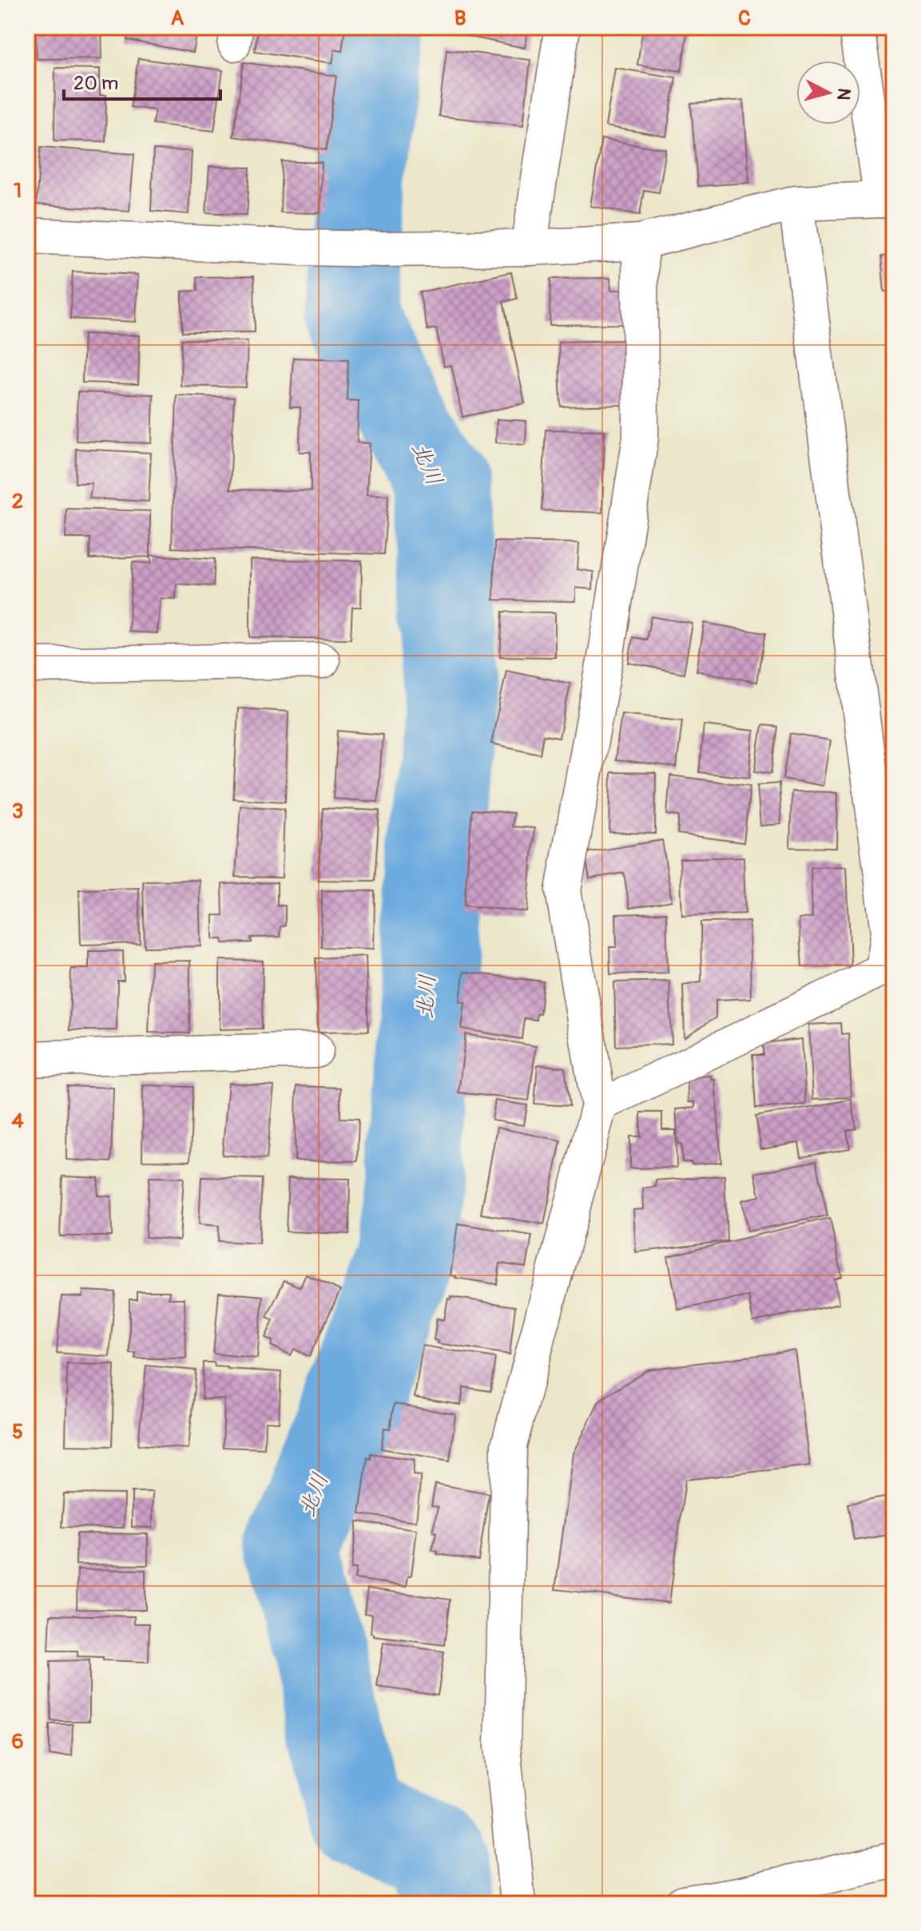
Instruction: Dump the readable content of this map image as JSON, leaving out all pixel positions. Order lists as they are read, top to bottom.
{
  "water": ["北川"],
  "scale_bar": "20 m",
  "north": "right",
  "grid": {
    "columns": ["A", "B", "C"],
    "rows": [
      "1",
      "2",
      "3",
      "4",
      "5",
      "6"
    ]
  }
}
